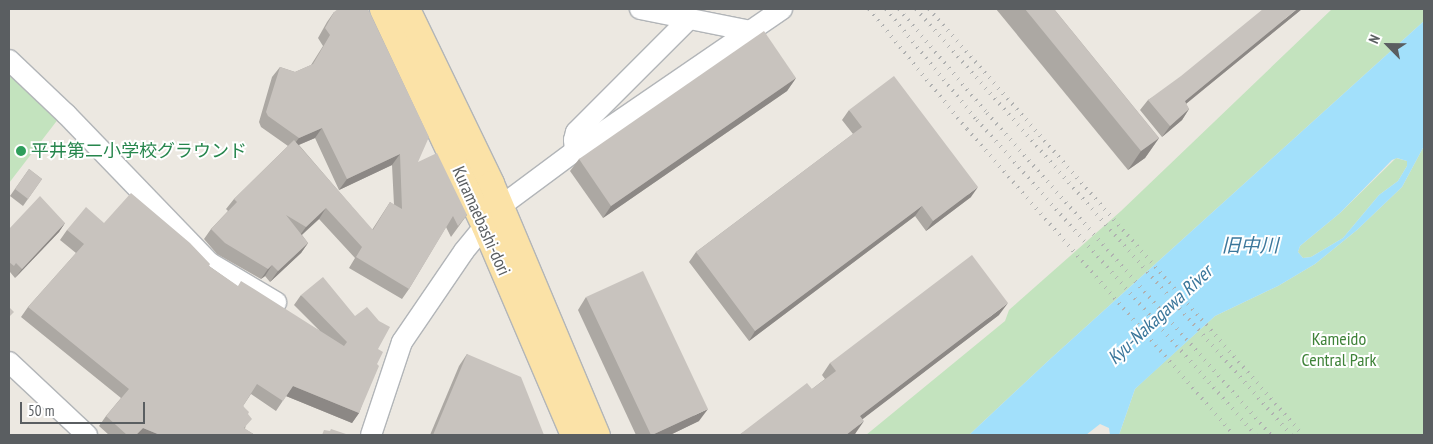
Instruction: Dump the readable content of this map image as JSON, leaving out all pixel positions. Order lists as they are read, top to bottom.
{
  "streets": {
    "main road": ["Kuramaebashi-dori"]
  },
  "water": ["旧中川", "Kyu-Nakagawa River"],
  "parks": ["Kameido Central Park"],
  "places": ["平井第二小学校グラウンド"],
  "scale_bar": "50 m",
  "north": "top left"
}
